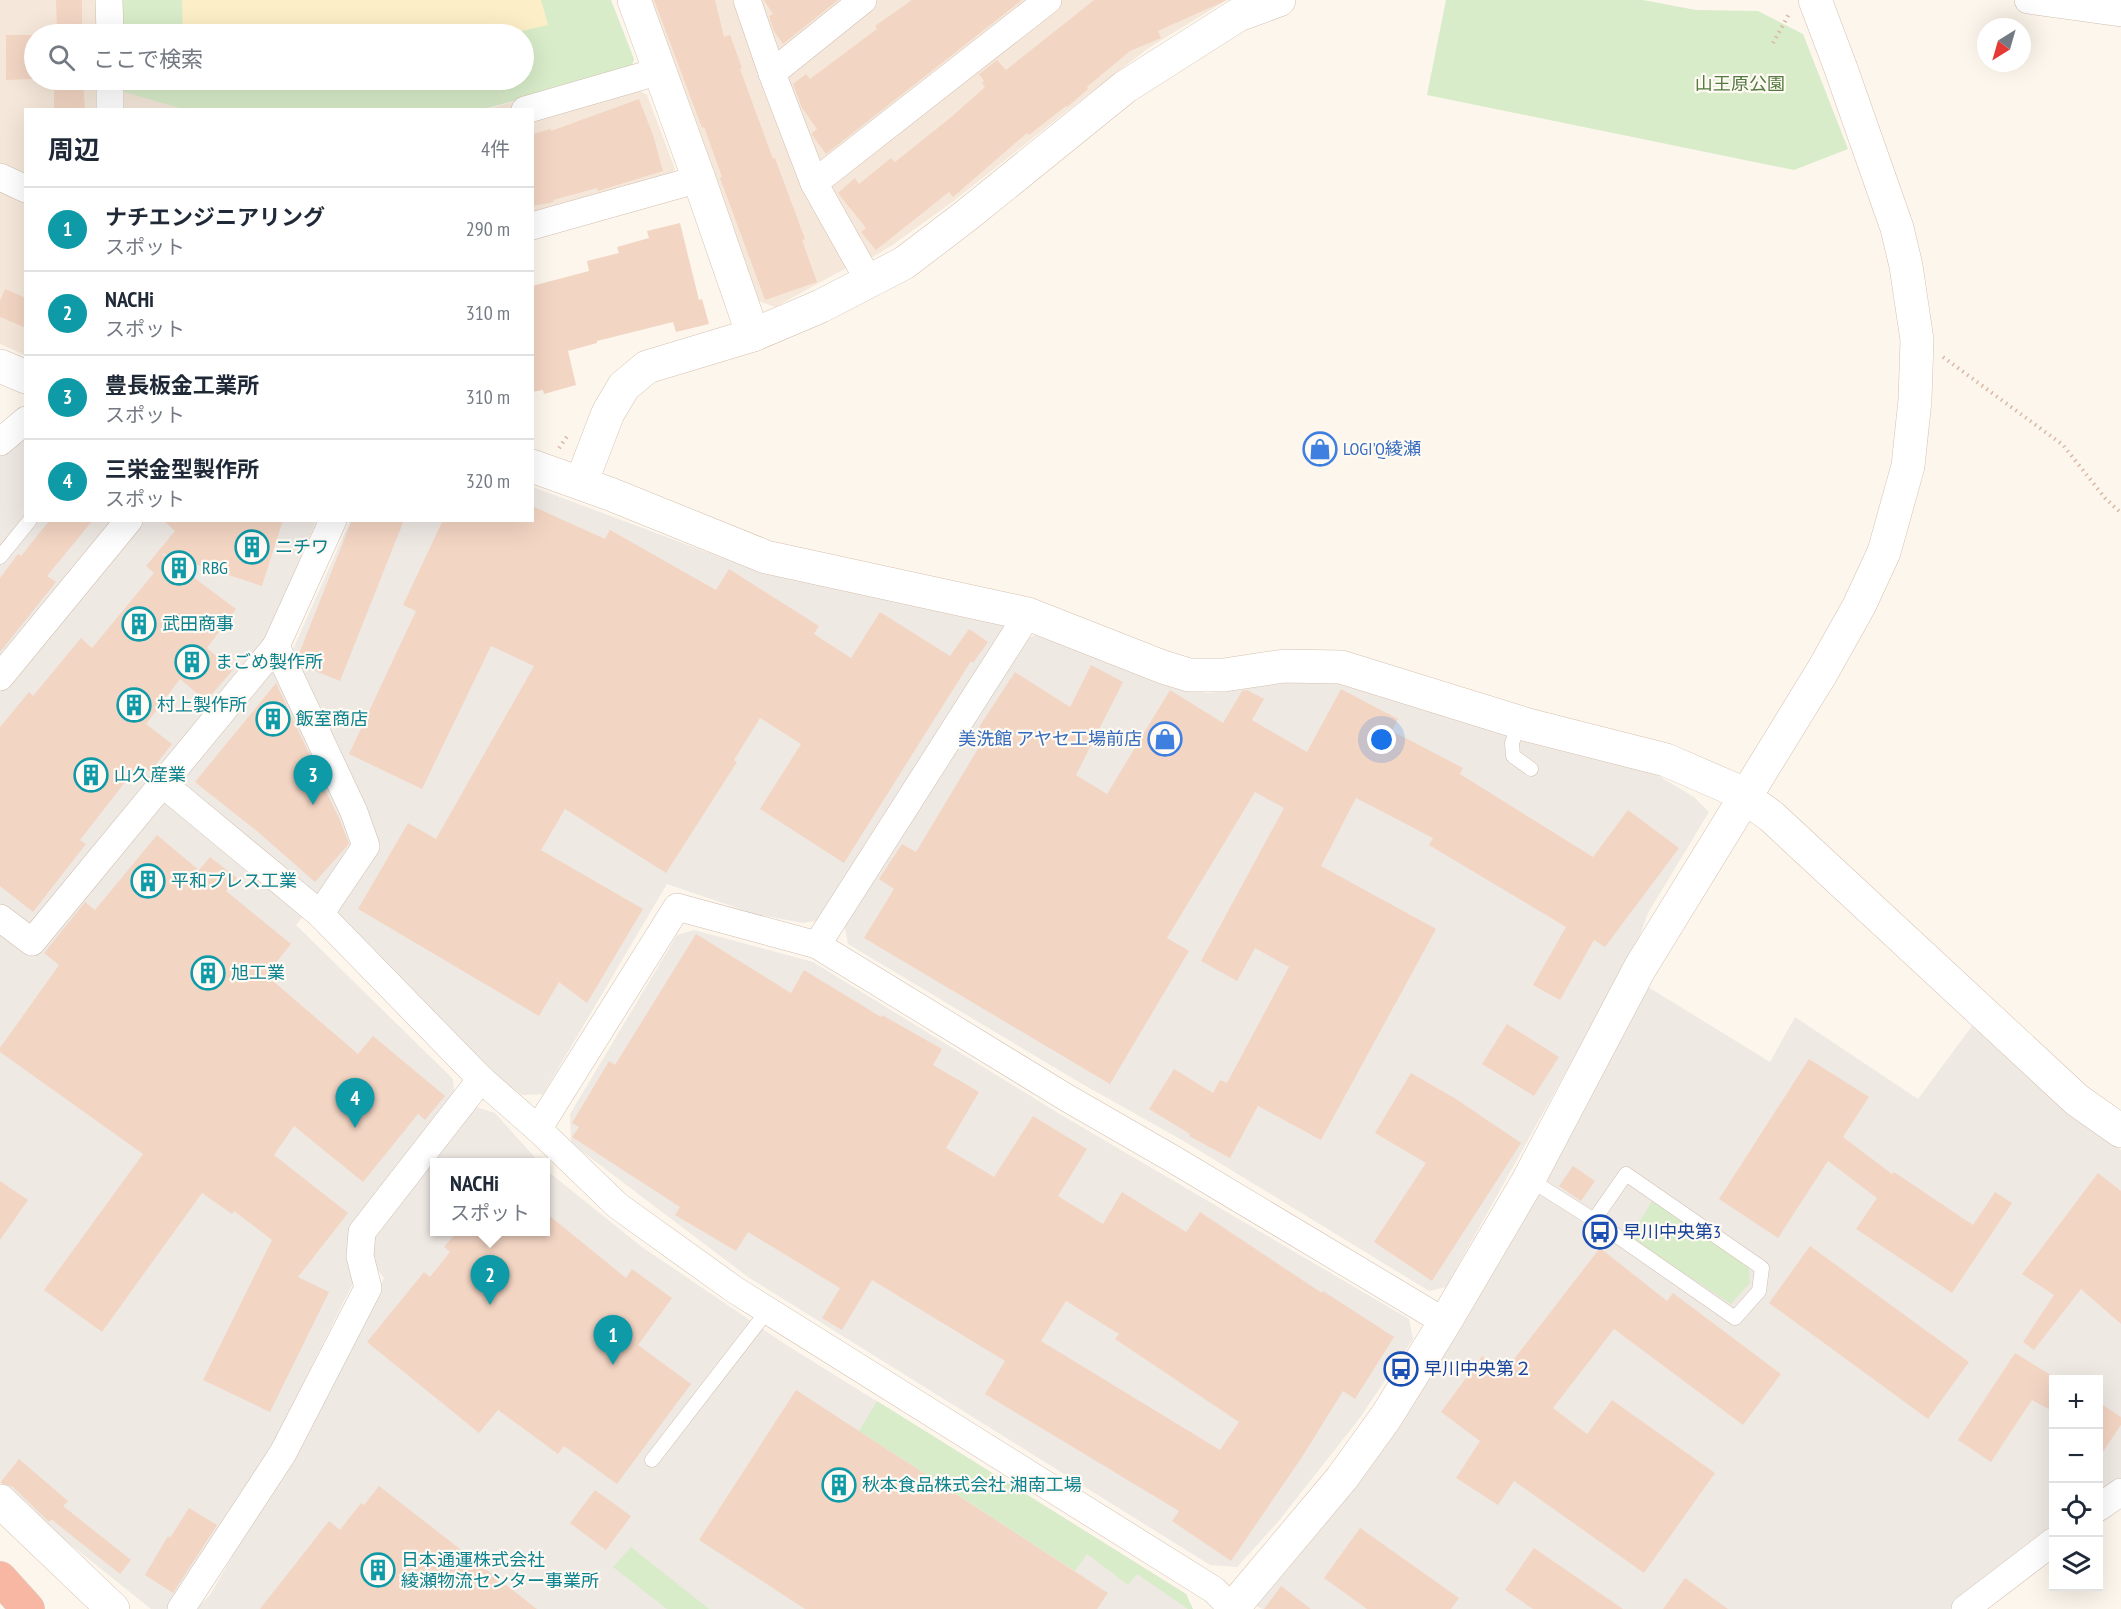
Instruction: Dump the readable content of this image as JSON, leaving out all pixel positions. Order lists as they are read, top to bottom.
{
  "parks": ["山王原公園"],
  "places": {
    "shop": ["LOGI'Q綾瀬", "美洗館 アヤセ工場前店"],
    "building": [
      "ニチワ",
      "RBG",
      "武田商事",
      "まごめ製作所",
      "村上製作所",
      "飯室商店",
      "山久産業",
      "平和プレス工業",
      "旭工業",
      "秋本食品株式会社 湘南工場",
      "日本通運株式会社 綾瀬物流センター事業所"
    ],
    "bus stop": ["早川中央第3", "早川中央第２"]
  },
  "north": "bottom left",
  "page": {
    "search": "ここで検索",
    "heading": ["周辺", "4件"],
    "list": [
      {
        "mark": "1",
        "name": "ナチエンジニアリング",
        "note": "スポット",
        "value": "290 m"
      },
      {
        "mark": "2",
        "name": "NACHi",
        "note": "スポット",
        "value": "310 m"
      },
      {
        "mark": "3",
        "name": "豊長板金工業所",
        "note": "スポット",
        "value": "310 m"
      },
      {
        "mark": "4",
        "name": "三栄金型製作所",
        "note": "スポット",
        "value": "320 m"
      }
    ],
    "pins": [
      "3",
      "4",
      "2",
      "1"
    ],
    "popup": ["NACHi", "スポット"],
    "map_buttons": ["+", "−"]
  }
}
